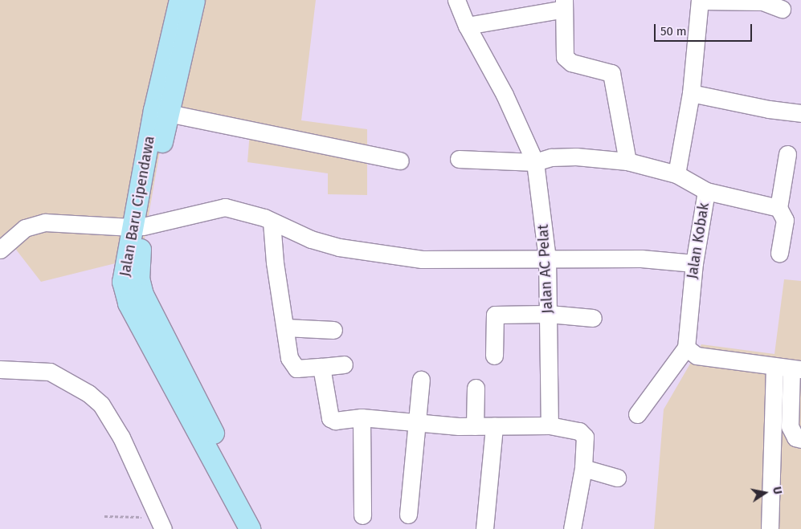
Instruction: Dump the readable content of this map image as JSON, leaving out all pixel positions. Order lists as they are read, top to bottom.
{
  "streets": {
    "main road": ["Jalan Baru Cipendawa"],
    "street": ["Jalan Kobak", "Jalan AC Pelat"]
  },
  "crossings": [
    ["Jalan Kobak", "Jalan AC Pelat"]
  ],
  "scale_bar": "50 m",
  "north": "right"
}
